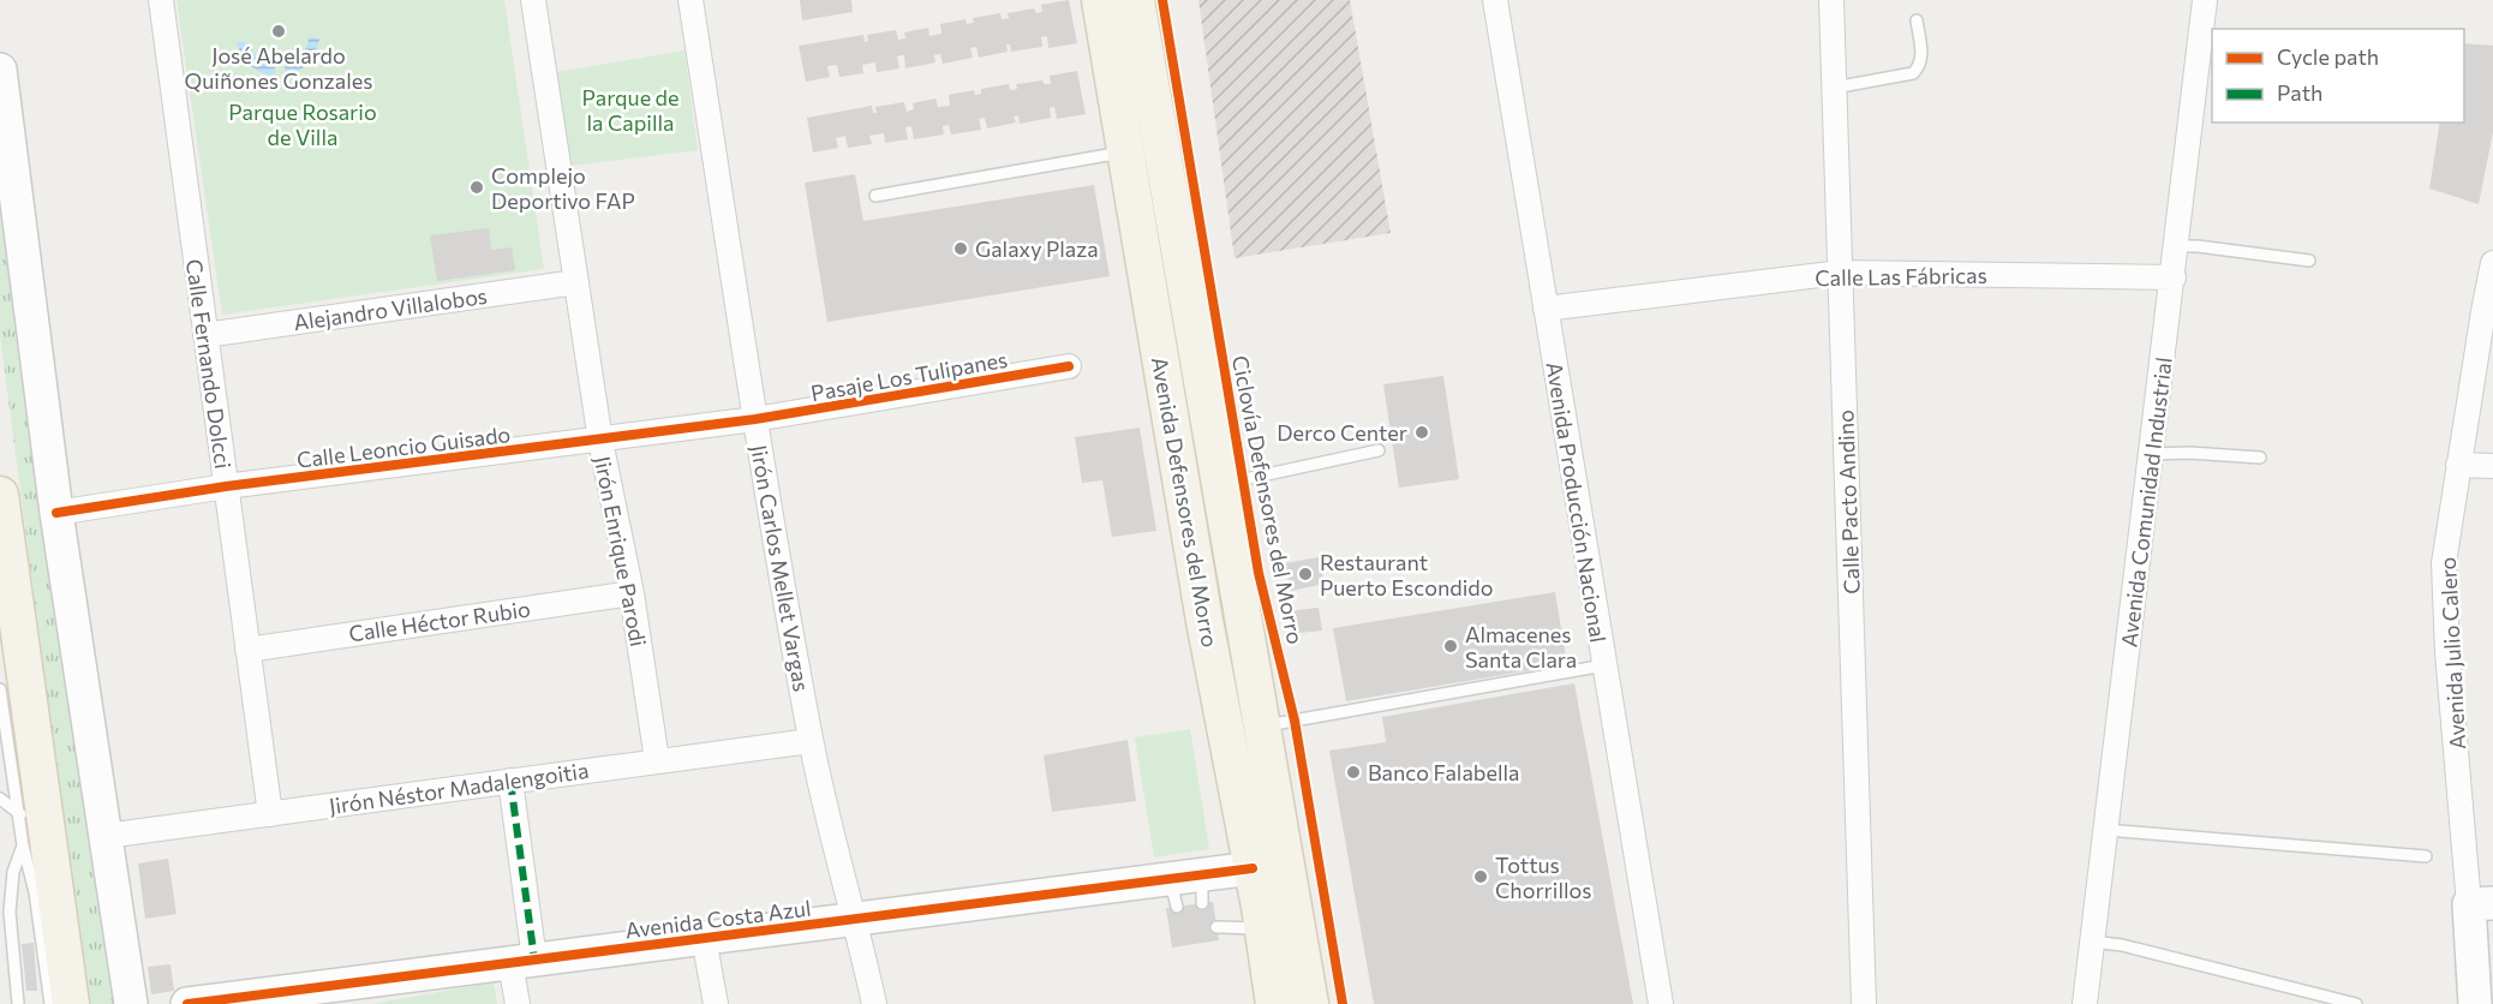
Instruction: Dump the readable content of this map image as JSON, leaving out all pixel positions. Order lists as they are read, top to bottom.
{
  "streets": {
    "main road": ["Avenida Defensores del Morro"],
    "street": [
      "Calle Las Fábricas",
      "Alejandro Villalobos",
      "Calle Fernando Dolcci",
      "Pasaje Los Tulipanes",
      "Calle Leoncio Guisado",
      "Avenida Producción Nacional",
      "Calle Pacto Andino",
      "Avenida Comunidad Industrial",
      "Jirón Enrique Parodi",
      "Jirón Carlos Mellet Vargas",
      "Calle Héctor Rubio",
      "Avenida Julio Calero",
      "Jirón Néstor Madalengoitia",
      "Avenida Costa Azul"
    ],
    "cycle path": ["Ciclovía Defensores del Morro"]
  },
  "crossings": [
    ["Calle Las Fábricas", "Avenida Producción Nacional"],
    ["Calle Las Fábricas", "Calle Pacto Andino"],
    ["Calle Las Fábricas", "Avenida Comunidad Industrial"],
    ["Alejandro Villalobos", "Calle Fernando Dolcci"],
    ["Alejandro Villalobos", "Jirón Enrique Parodi"],
    ["Calle Fernando Dolcci", "Calle Leoncio Guisado"],
    ["Calle Fernando Dolcci", "Calle Héctor Rubio"],
    ["Calle Fernando Dolcci", "Jirón Néstor Madalengoitia"],
    ["Pasaje Los Tulipanes", "Calle Leoncio Guisado"],
    ["Pasaje Los Tulipanes", "Jirón Carlos Mellet Vargas"],
    ["Calle Leoncio Guisado", "Jirón Enrique Parodi"],
    ["Calle Leoncio Guisado", "Jirón Carlos Mellet Vargas"],
    ["Avenida Defensores del Morro", "Avenida Costa Azul"],
    ["Jirón Enrique Parodi", "Calle Héctor Rubio"],
    ["Jirón Enrique Parodi", "Jirón Néstor Madalengoitia"],
    ["Jirón Carlos Mellet Vargas", "Jirón Néstor Madalengoitia"],
    ["Jirón Carlos Mellet Vargas", "Avenida Costa Azul"]
  ],
  "parks": ["Parque de la Capilla", "Parque Rosario de Villa"],
  "places": [
    "José Abelardo Quiñones Gonzales",
    "Complejo Deportivo FAP",
    "Galaxy Plaza",
    "Derco Center",
    "Restaurant Puerto Escondido",
    "Almacenes Santa Clara",
    "Banco Falabella",
    "Tottus Chorrillos"
  ],
  "legend": ["Cycle path", "Path"]
}
